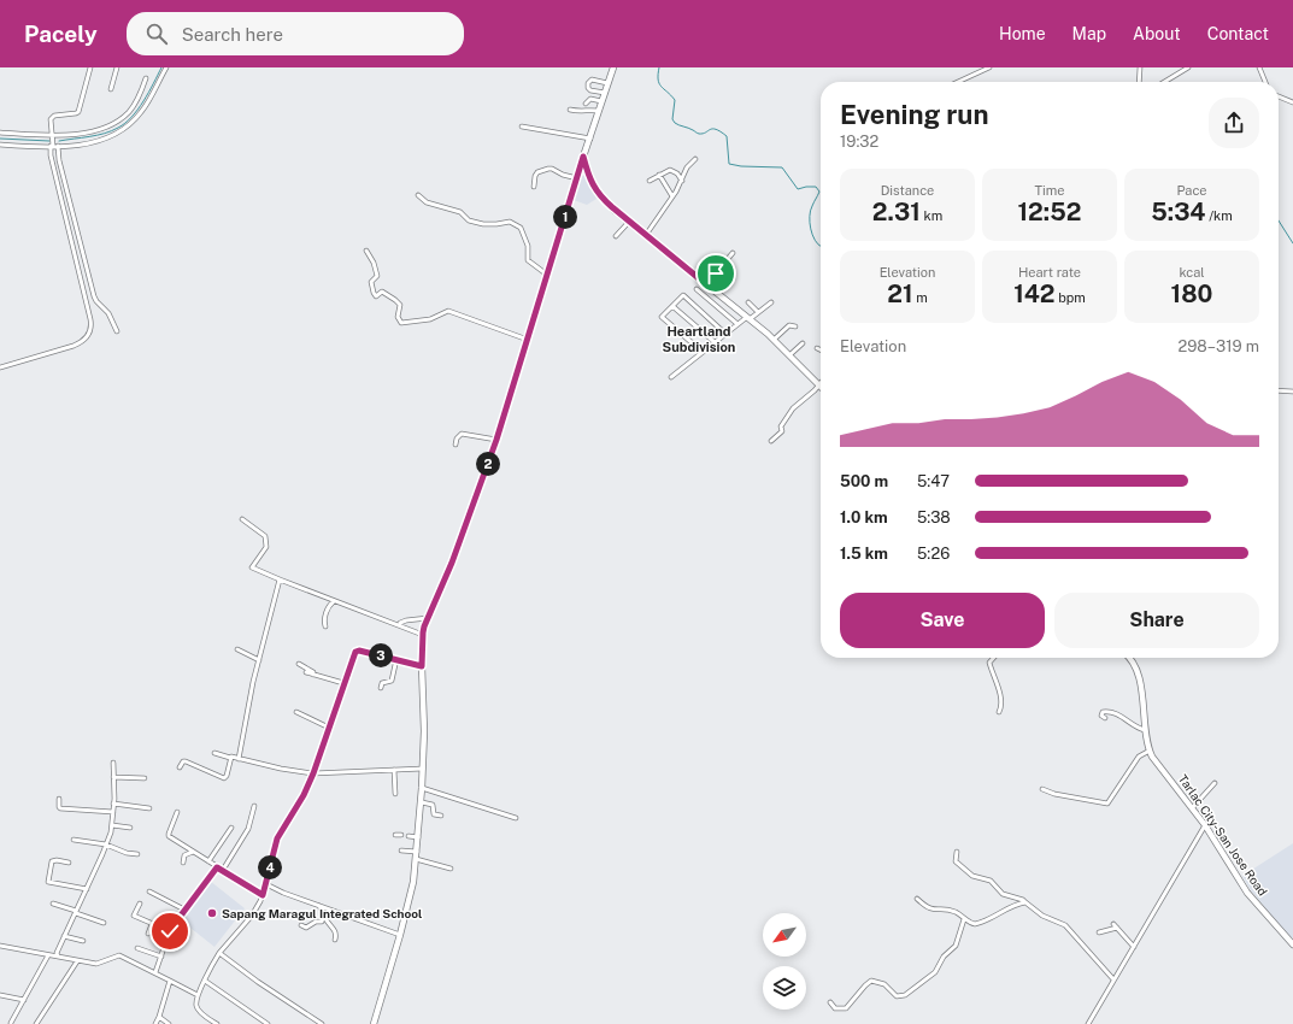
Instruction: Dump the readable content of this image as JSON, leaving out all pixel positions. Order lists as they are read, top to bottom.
{
  "streets": {
    "street": ["Tarlac City-San Jose Road"]
  },
  "districts": ["Heartland Subdivision"],
  "places": ["Sapang Maragul Integrated School"],
  "north": "bottom left",
  "page": {
    "header": "Pacely",
    "search": "Search here",
    "nav": [
      "Home",
      "Map",
      "About",
      "Contact"
    ],
    "heading": ["Evening run", "19:32"],
    "stats": [
      ["Distance", "2.31 km"],
      ["Time", "12:52"],
      ["Pace", "5:34 /km"],
      ["Elevation", "21 m"],
      ["Heart rate", "142 bpm"],
      ["kcal", "180"]
    ],
    "pins": [
      "1",
      "2",
      "3",
      "4"
    ],
    "chart": ["Elevation", "298–319 m"],
    "list": [
      {
        "name": "500 m",
        "note": "5:47"
      },
      {
        "name": "1.0 km",
        "note": "5:38"
      },
      {
        "name": "1.5 km",
        "note": "5:26"
      }
    ],
    "buttons": ["Save", "Share"]
  }
}
